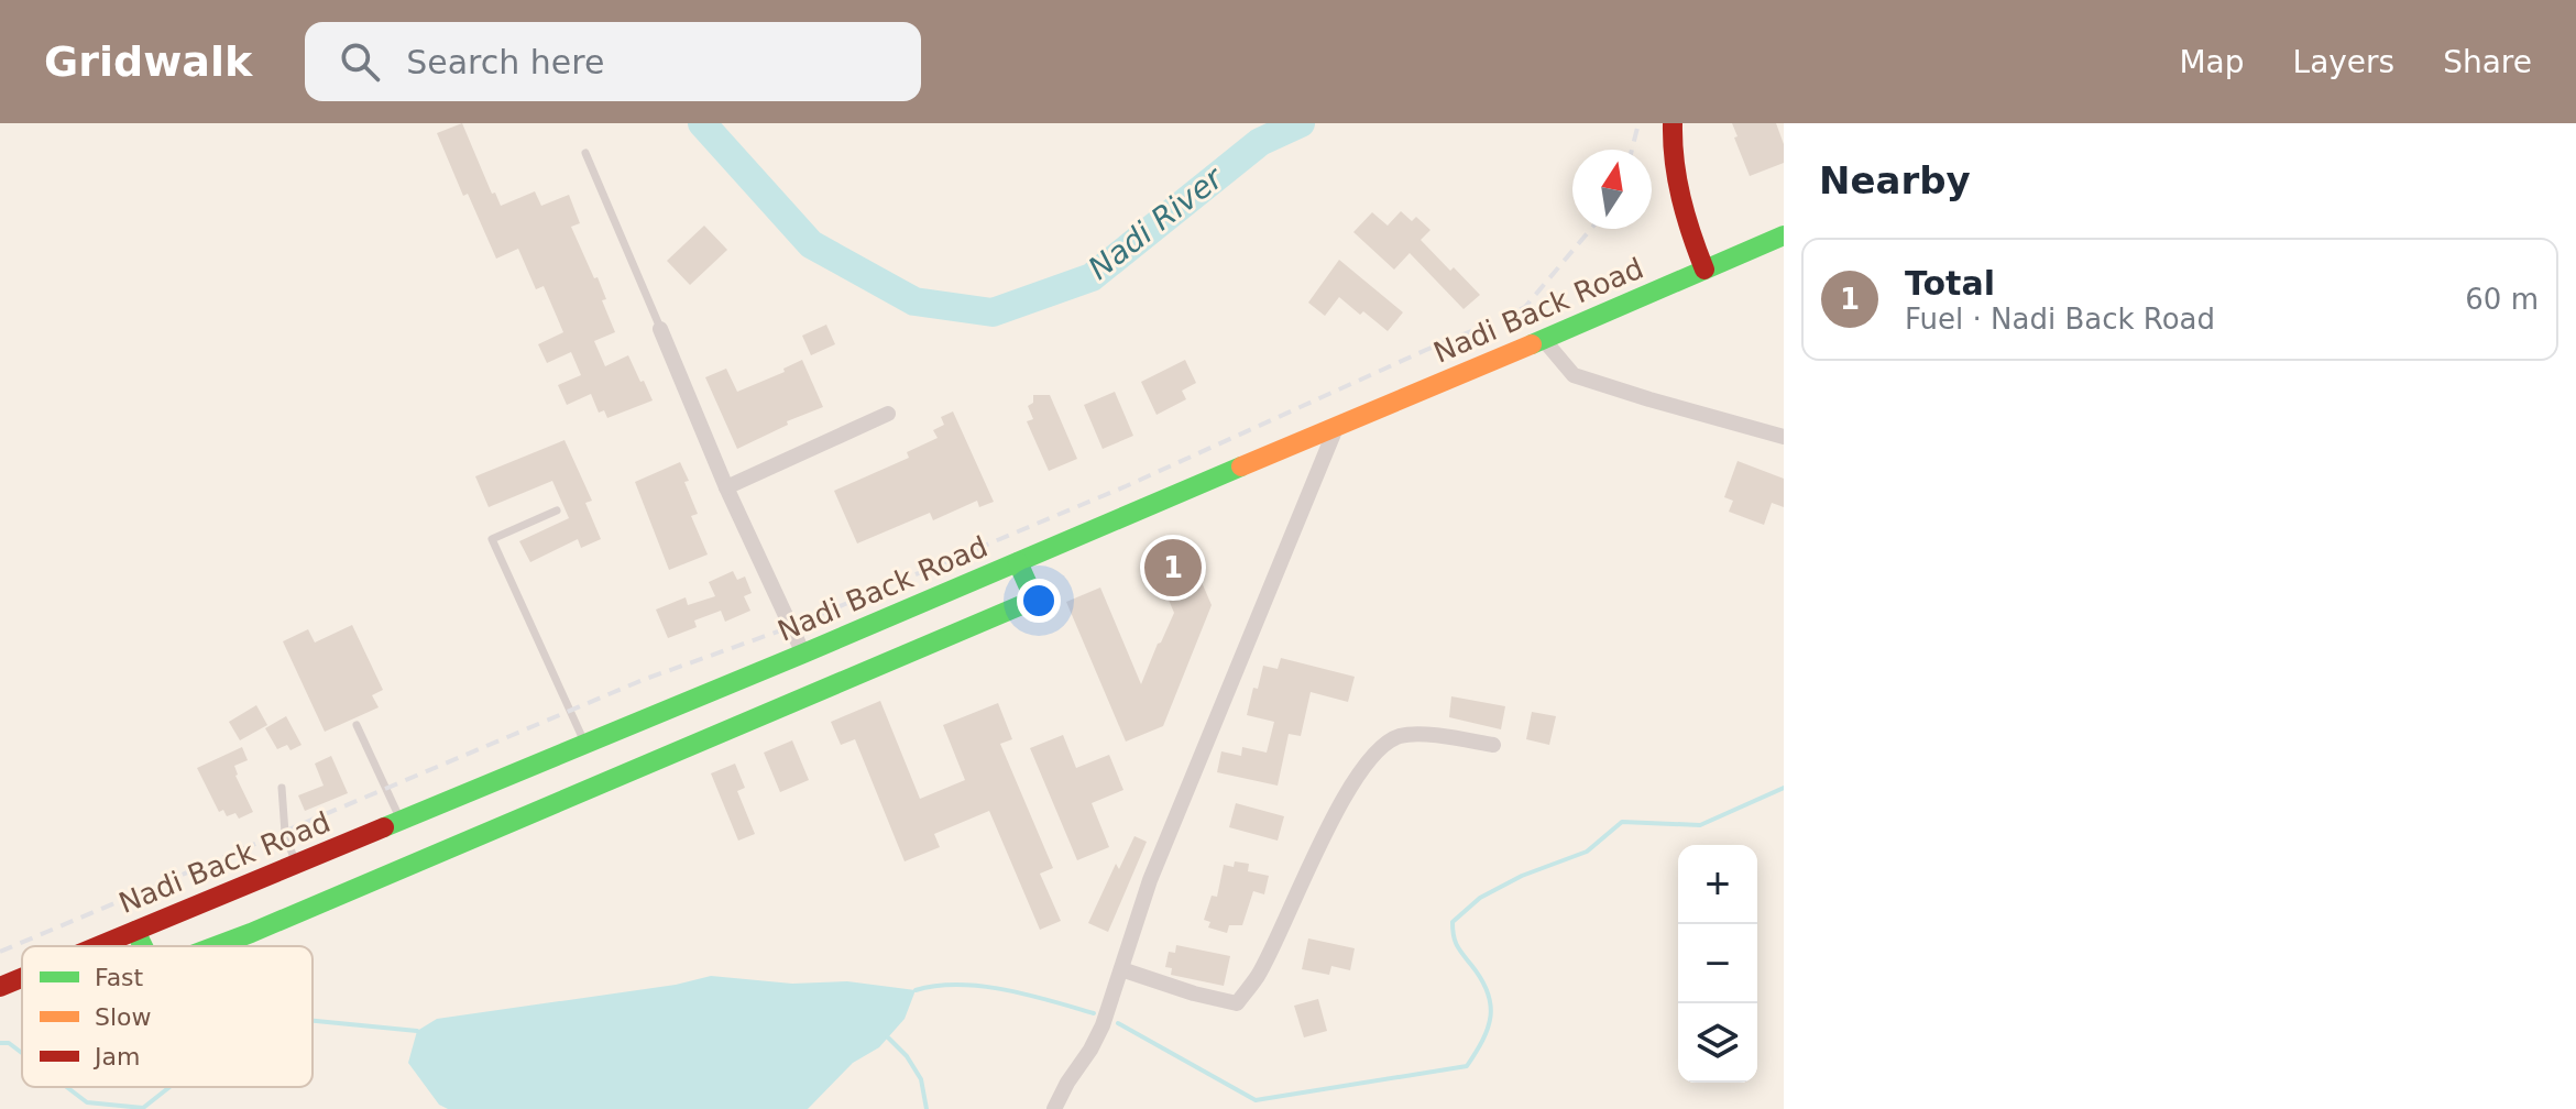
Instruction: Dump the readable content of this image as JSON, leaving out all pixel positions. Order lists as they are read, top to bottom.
{
  "streets": {
    "main road": ["Nadi Back Road"]
  },
  "water": ["Nadi River"],
  "legend": ["Fast", "Slow", "Jam"],
  "north": "top",
  "page": {
    "header": "Gridwalk",
    "search": "Search here",
    "nav": ["Map", "Layers", "Share"],
    "heading": "Nearby",
    "list": [
      {
        "mark": "1",
        "name": "Total",
        "note": "Fuel · Nadi Back Road",
        "value": "60 m"
      }
    ],
    "pins": "1",
    "map_buttons": ["+", "−"]
  }
}
